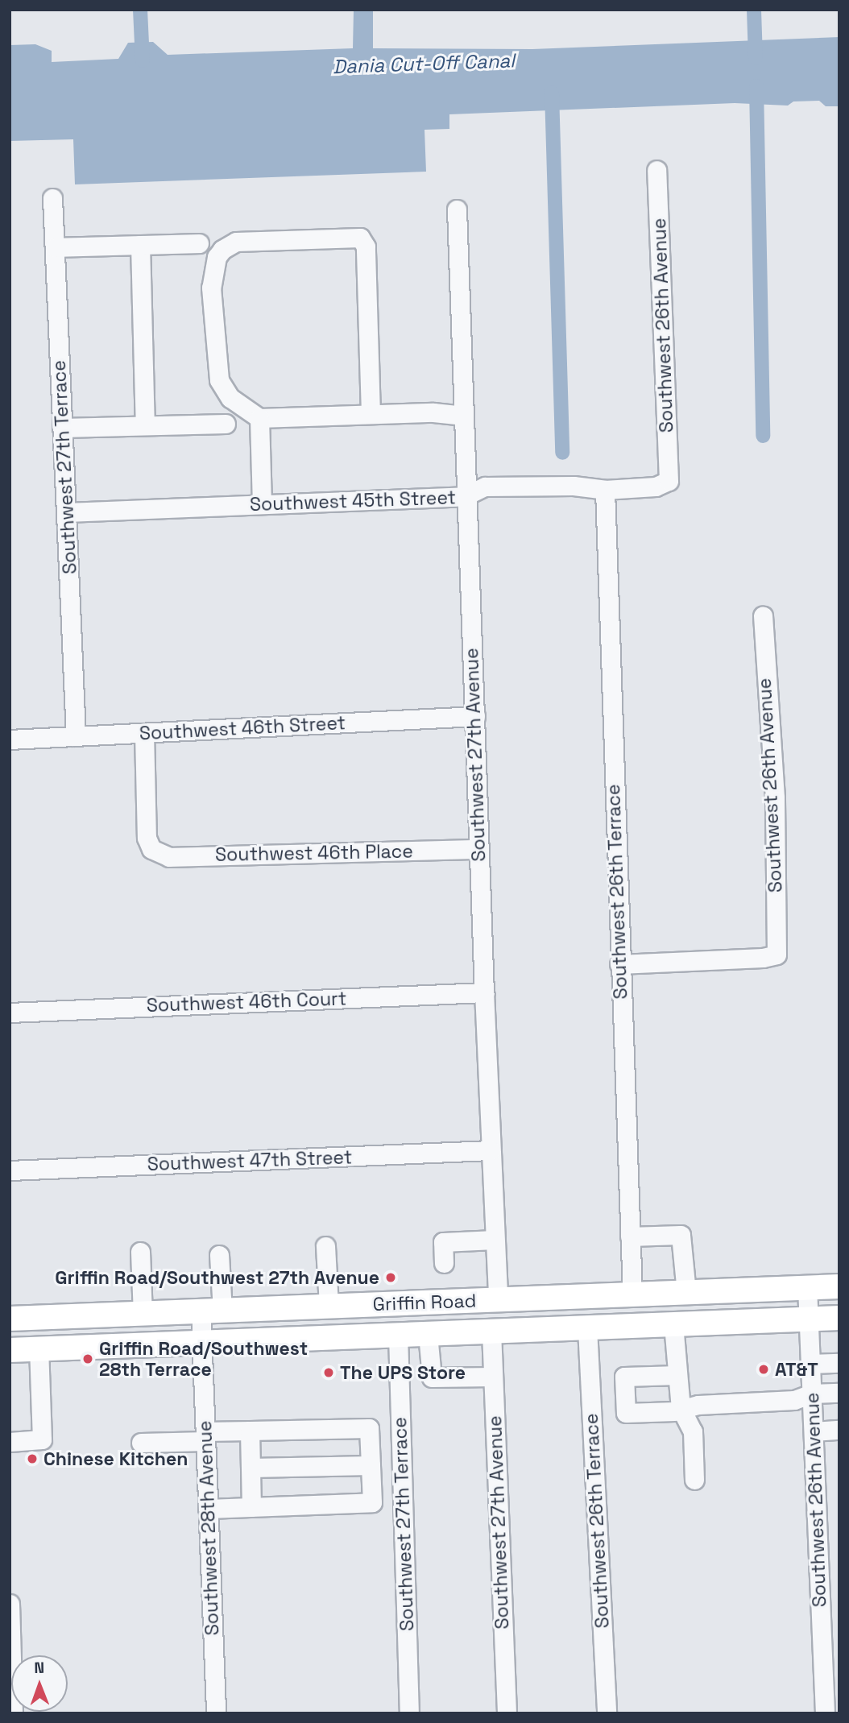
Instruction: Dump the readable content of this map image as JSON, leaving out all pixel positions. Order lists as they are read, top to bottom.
{
  "streets": {
    "main road": ["Griffin Road"],
    "street": [
      "Southwest 26th Avenue",
      "Southwest 27th Terrace",
      "Southwest 45th Street",
      "Southwest 46th Street",
      "Southwest 27th Avenue",
      "Southwest 46th Place",
      "Southwest 26th Terrace",
      "Southwest 46th Court",
      "Southwest 47th Street",
      "Southwest 28th Avenue"
    ]
  },
  "crossings": [
    ["Southwest 26th Avenue", "Southwest 45th Street"],
    ["Southwest 26th Avenue", "Southwest 26th Terrace"],
    ["Southwest 26th Avenue", "Griffin Road"],
    ["Southwest 27th Terrace", "Southwest 45th Street"],
    ["Southwest 27th Terrace", "Southwest 46th Street"],
    ["Southwest 27th Terrace", "Griffin Road"],
    ["Southwest 45th Street", "Southwest 27th Avenue"],
    ["Southwest 45th Street", "Southwest 26th Terrace"],
    ["Southwest 46th Street", "Southwest 27th Avenue"],
    ["Southwest 46th Street", "Southwest 46th Place"],
    ["Southwest 27th Avenue", "Southwest 46th Place"],
    ["Southwest 27th Avenue", "Southwest 46th Court"],
    ["Southwest 27th Avenue", "Southwest 47th Street"],
    ["Southwest 27th Avenue", "Griffin Road"],
    ["Southwest 26th Terrace", "Griffin Road"],
    ["Griffin Road", "Southwest 28th Avenue"]
  ],
  "water": ["Dania Cut-Off Canal"],
  "places": [
    "Griffin Road/Southwest 27th Avenue",
    "Griffin Road/Southwest 28th Terrace",
    "AT&T",
    "The UPS Store",
    "Chinese Kitchen"
  ],
  "north": "top"
}
